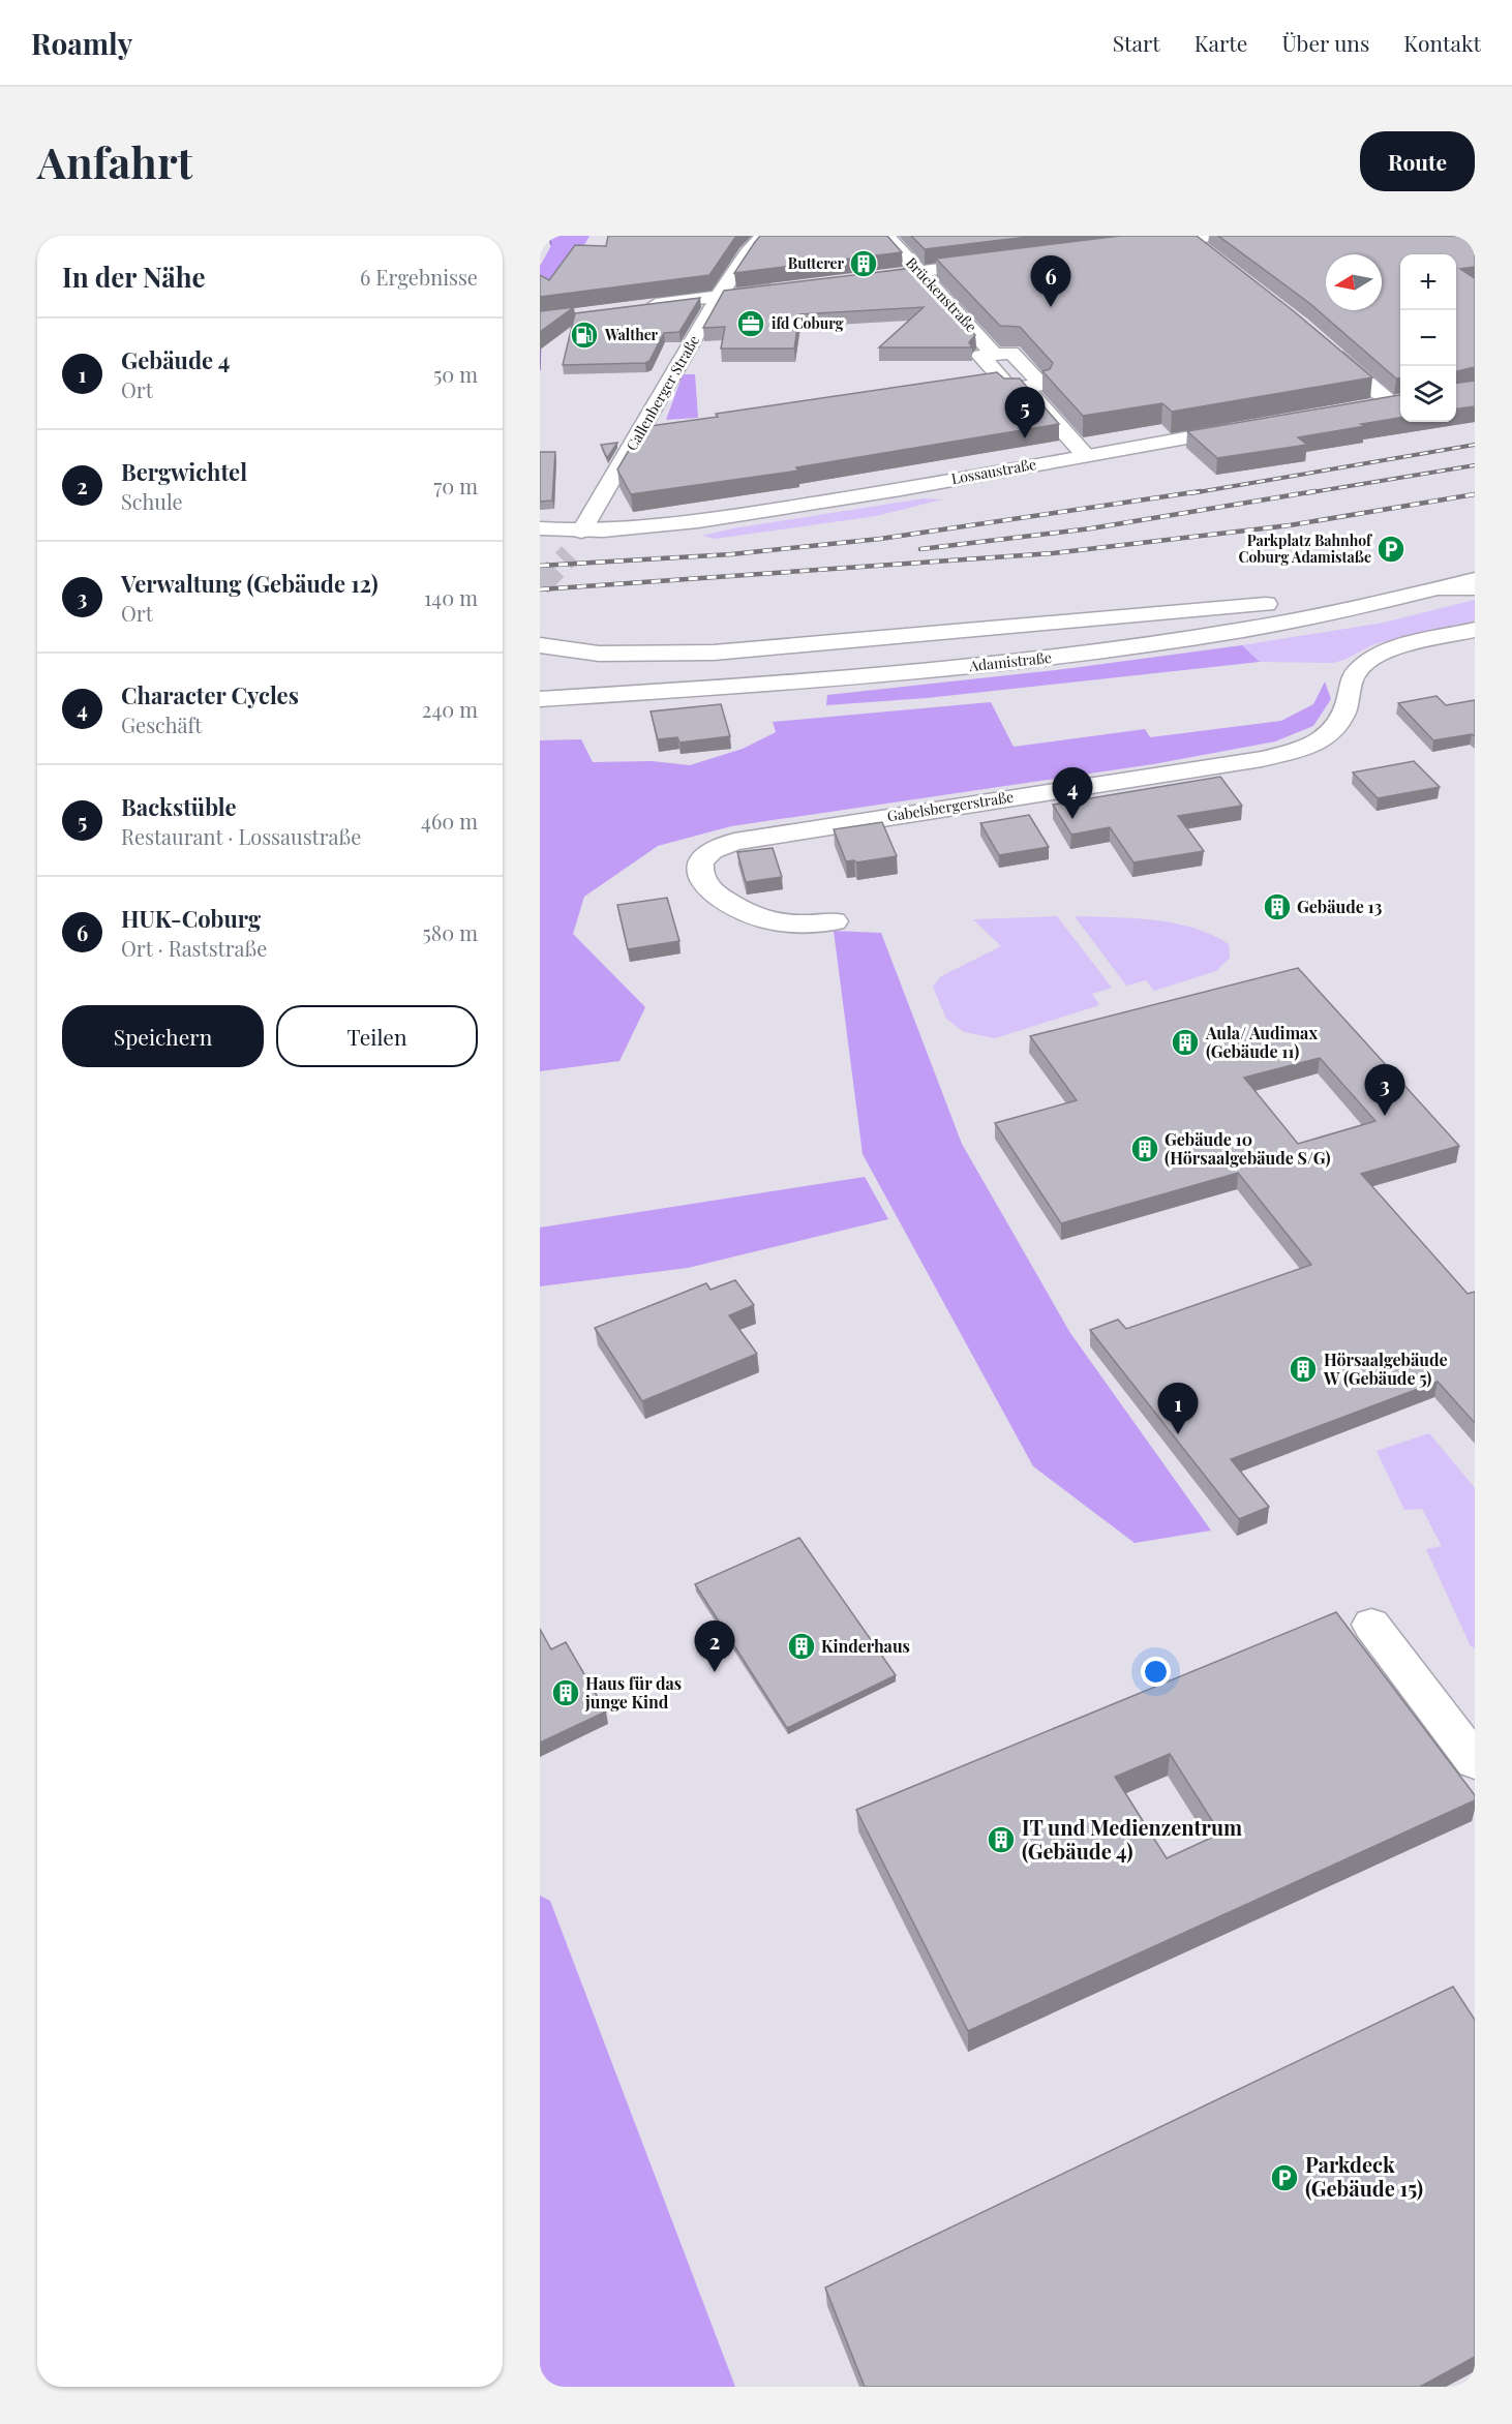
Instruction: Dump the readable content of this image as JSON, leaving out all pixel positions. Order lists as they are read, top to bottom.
{
  "streets": {
    "main road": [
      "Brückenstraße",
      "Callenberger Straße",
      "Lossaustraße",
      "Adamistraße",
      "Gabelsbergerstraße"
    ]
  },
  "crossings": [
    ["Brückenstraße", "Lossaustraße"],
    ["Callenberger Straße", "Lossaustraße"]
  ],
  "places": {
    "building": [
      "Butterer",
      "Gebäude 13",
      "Aula/ Audimax (Gebäude 11)",
      "Gebäude 10 (Hörsaalgebäude S/G)",
      "Hörsaalgebäude W (Gebäude 5)",
      "Kinderhaus",
      "Haus für das junge Kind",
      "IT und Medienzentrum (Gebäude 4)"
    ],
    "office": ["ifd Coburg"],
    "fuel station": ["Walther"],
    "parking": ["Parkplatz Bahnhof Coburg Adamistaße", "Parkdeck (Gebäude 15)"]
  },
  "north": "left",
  "page": {
    "header": "Roamly",
    "nav": [
      "Start",
      "Karte",
      "Über uns",
      "Kontakt"
    ],
    "buttons": [
      "Route",
      ["Speichern", "Teilen"]
    ],
    "title": "Anfahrt",
    "heading": ["In der Nähe", "6 Ergebnisse"],
    "map_buttons": ["+", "−"],
    "pins": [
      "6",
      "5",
      "4",
      "3",
      "1",
      "2"
    ],
    "list": [
      {
        "mark": "1",
        "name": "Gebäude 4",
        "note": "Ort",
        "value": "50 m"
      },
      {
        "mark": "2",
        "name": "Bergwichtel",
        "note": "Schule",
        "value": "70 m"
      },
      {
        "mark": "3",
        "name": "Verwaltung (Gebäude 12)",
        "note": "Ort",
        "value": "140 m"
      },
      {
        "mark": "4",
        "name": "Character Cycles",
        "note": "Geschäft",
        "value": "240 m"
      },
      {
        "mark": "5",
        "name": "Backstüble",
        "note": "Restaurant · Lossaustraße",
        "value": "460 m"
      },
      {
        "mark": "6",
        "name": "HUK-Coburg",
        "note": "Ort · Raststraße",
        "value": "580 m"
      }
    ]
  }
}
